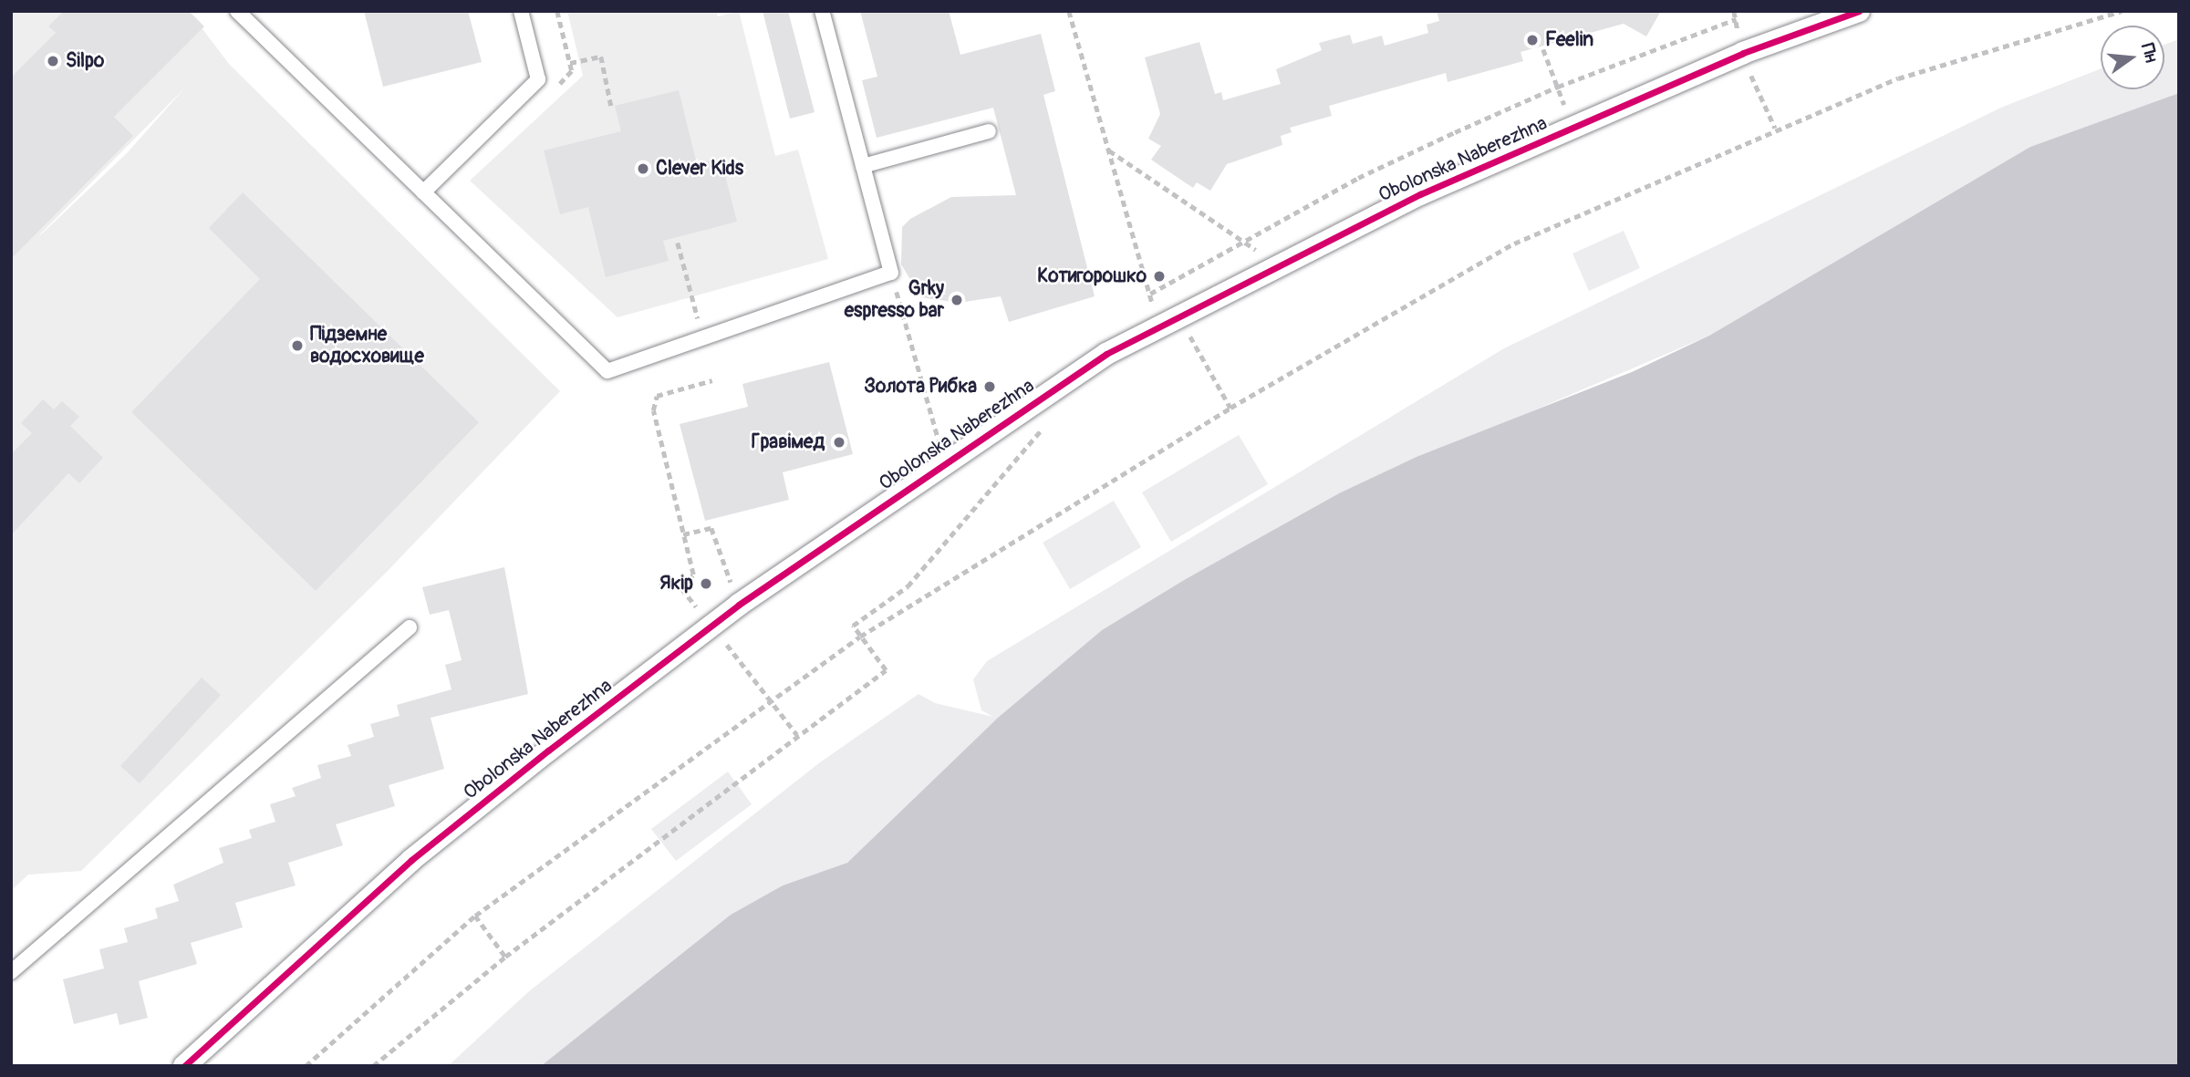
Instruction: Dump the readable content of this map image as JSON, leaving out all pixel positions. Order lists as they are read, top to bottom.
{
  "streets": {
    "street": ["Obolonska Naberezhna"]
  },
  "places": [
    "Feelin",
    "Silpo",
    "Clever Kids",
    "Котигорошко",
    "Grky espresso bar",
    "Підземне водосховище",
    "Золота Рибка",
    "Гравімед",
    "Якір"
  ],
  "north": "right"
}
